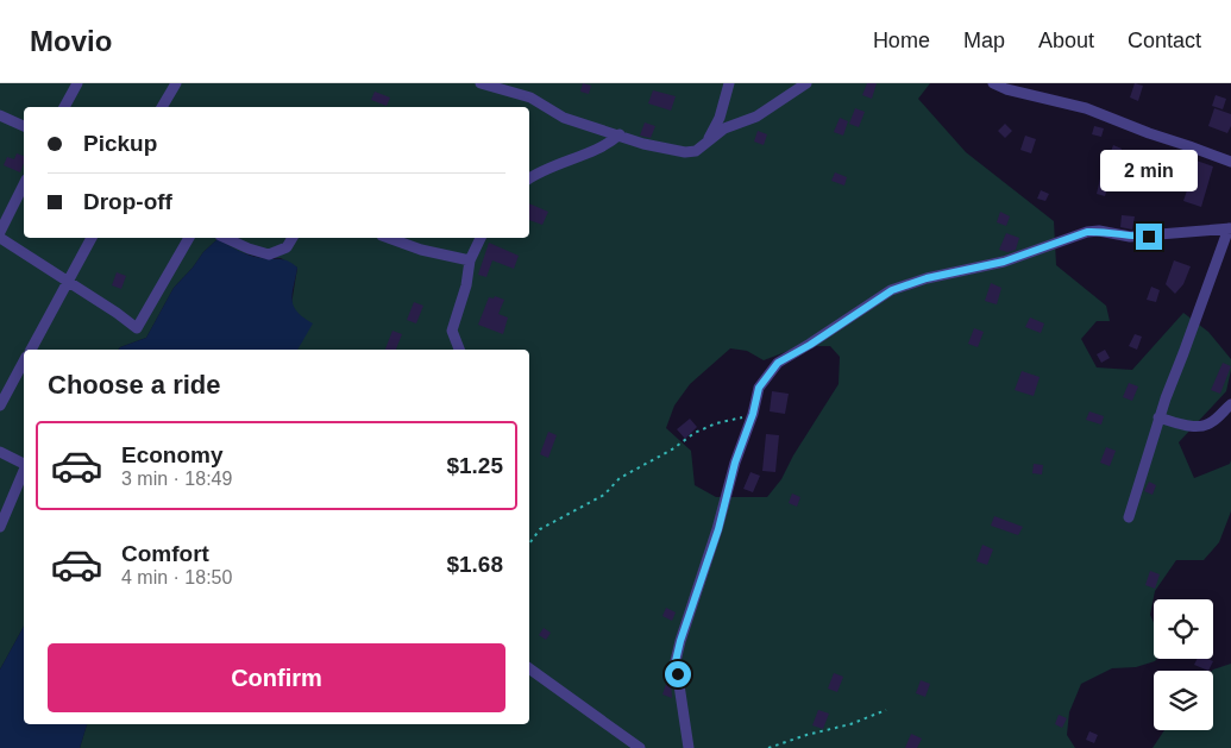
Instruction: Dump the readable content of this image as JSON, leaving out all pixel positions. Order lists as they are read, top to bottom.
{
  "page": {
    "header": "Movio",
    "nav": [
      "Home",
      "Map",
      "About",
      "Contact"
    ],
    "banner": ["Pickup", "Drop-off"],
    "bubble": "2 min",
    "heading": "Choose a ride",
    "list": [
      {
        "name": "Economy",
        "note": "3 min · 18:49",
        "value": "$1.25"
      },
      {
        "name": "Comfort",
        "note": "4 min · 18:50",
        "value": "$1.68"
      }
    ],
    "buttons": "Confirm"
  }
}
